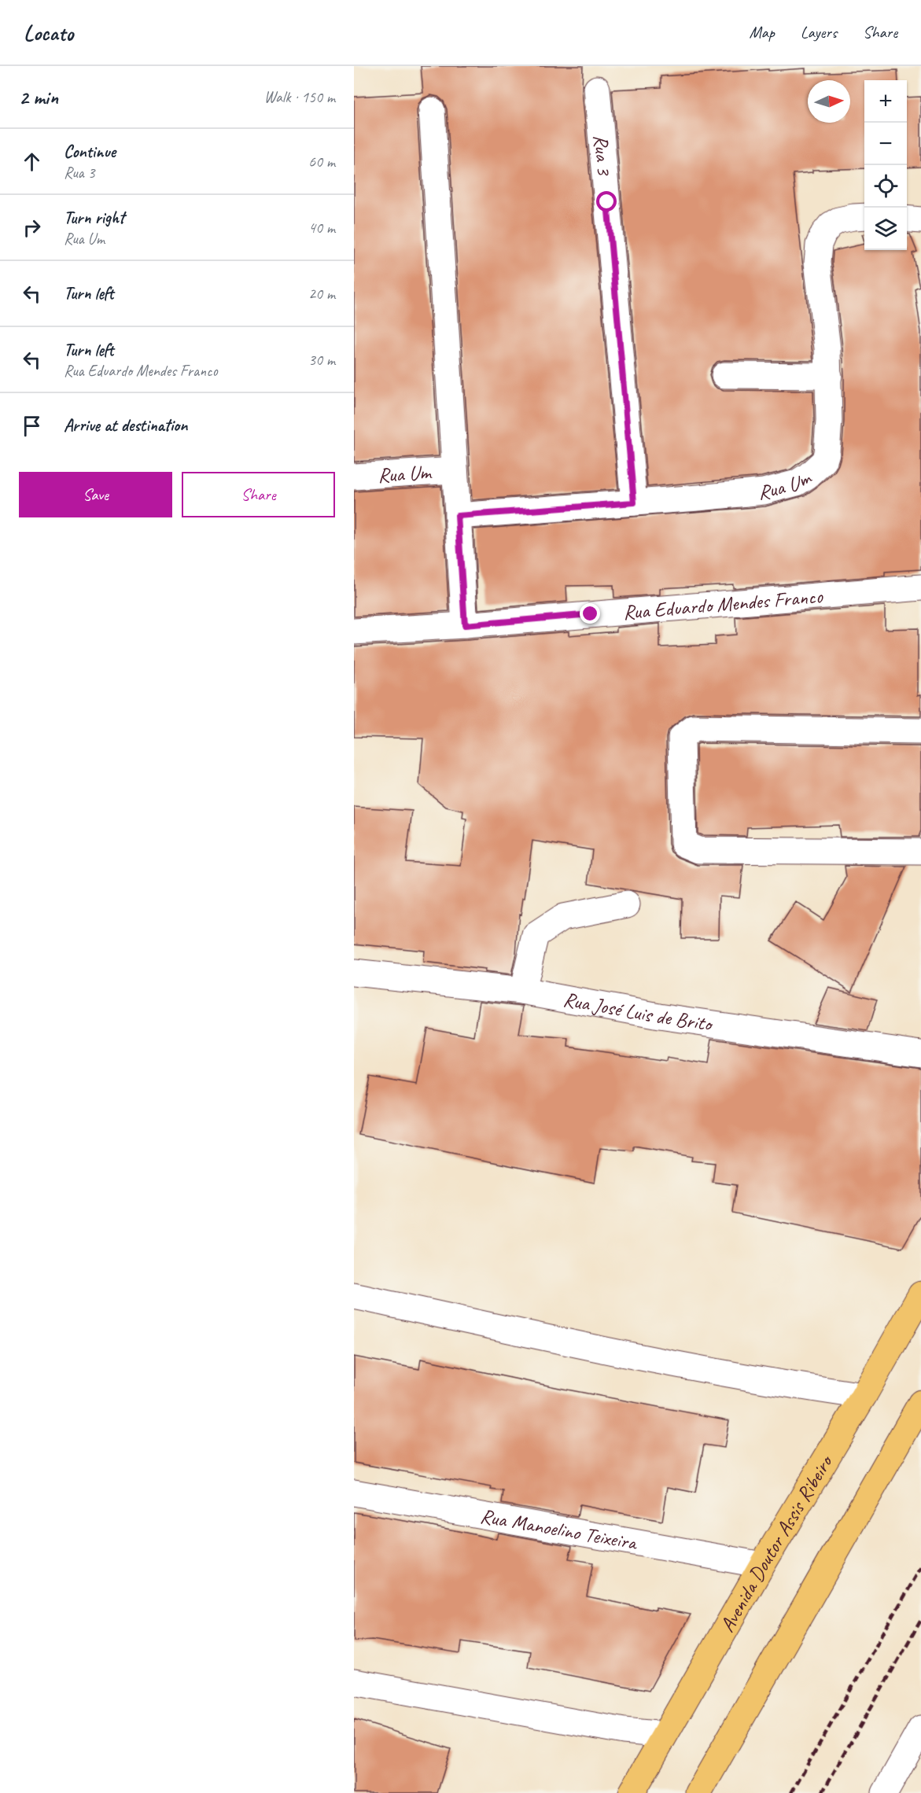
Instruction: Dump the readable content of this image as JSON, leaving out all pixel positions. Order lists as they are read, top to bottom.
{
  "streets": {
    "main road": ["Avenida Doutor Assis Ribeiro"],
    "street": [
      "Rua 3",
      "Rua Um",
      "Rua Eduardo Mendes Franco",
      "Rua José Luis de Brito",
      "Rua Manoelino Teixeira"
    ]
  },
  "crossings": [
    ["Rua 3", "Rua Um"],
    ["Rua Manoelino Teixeira", "Avenida Doutor Assis Ribeiro"]
  ],
  "north": "right",
  "page": {
    "header": "Locato",
    "nav": ["Map", "Layers", "Share"],
    "heading": ["2 min", "Walk · 150 m"],
    "map_buttons": ["+", "−"],
    "list": [
      ["Continue", "Rua 3", "60 m"],
      ["Turn right", "Rua Um", "40 m"],
      ["Turn left", "20 m"],
      ["Turn left", "Rua Eduardo Mendes Franco", "30 m"],
      "Arrive at destination"
    ],
    "buttons": ["Save", "Share"]
  }
}
